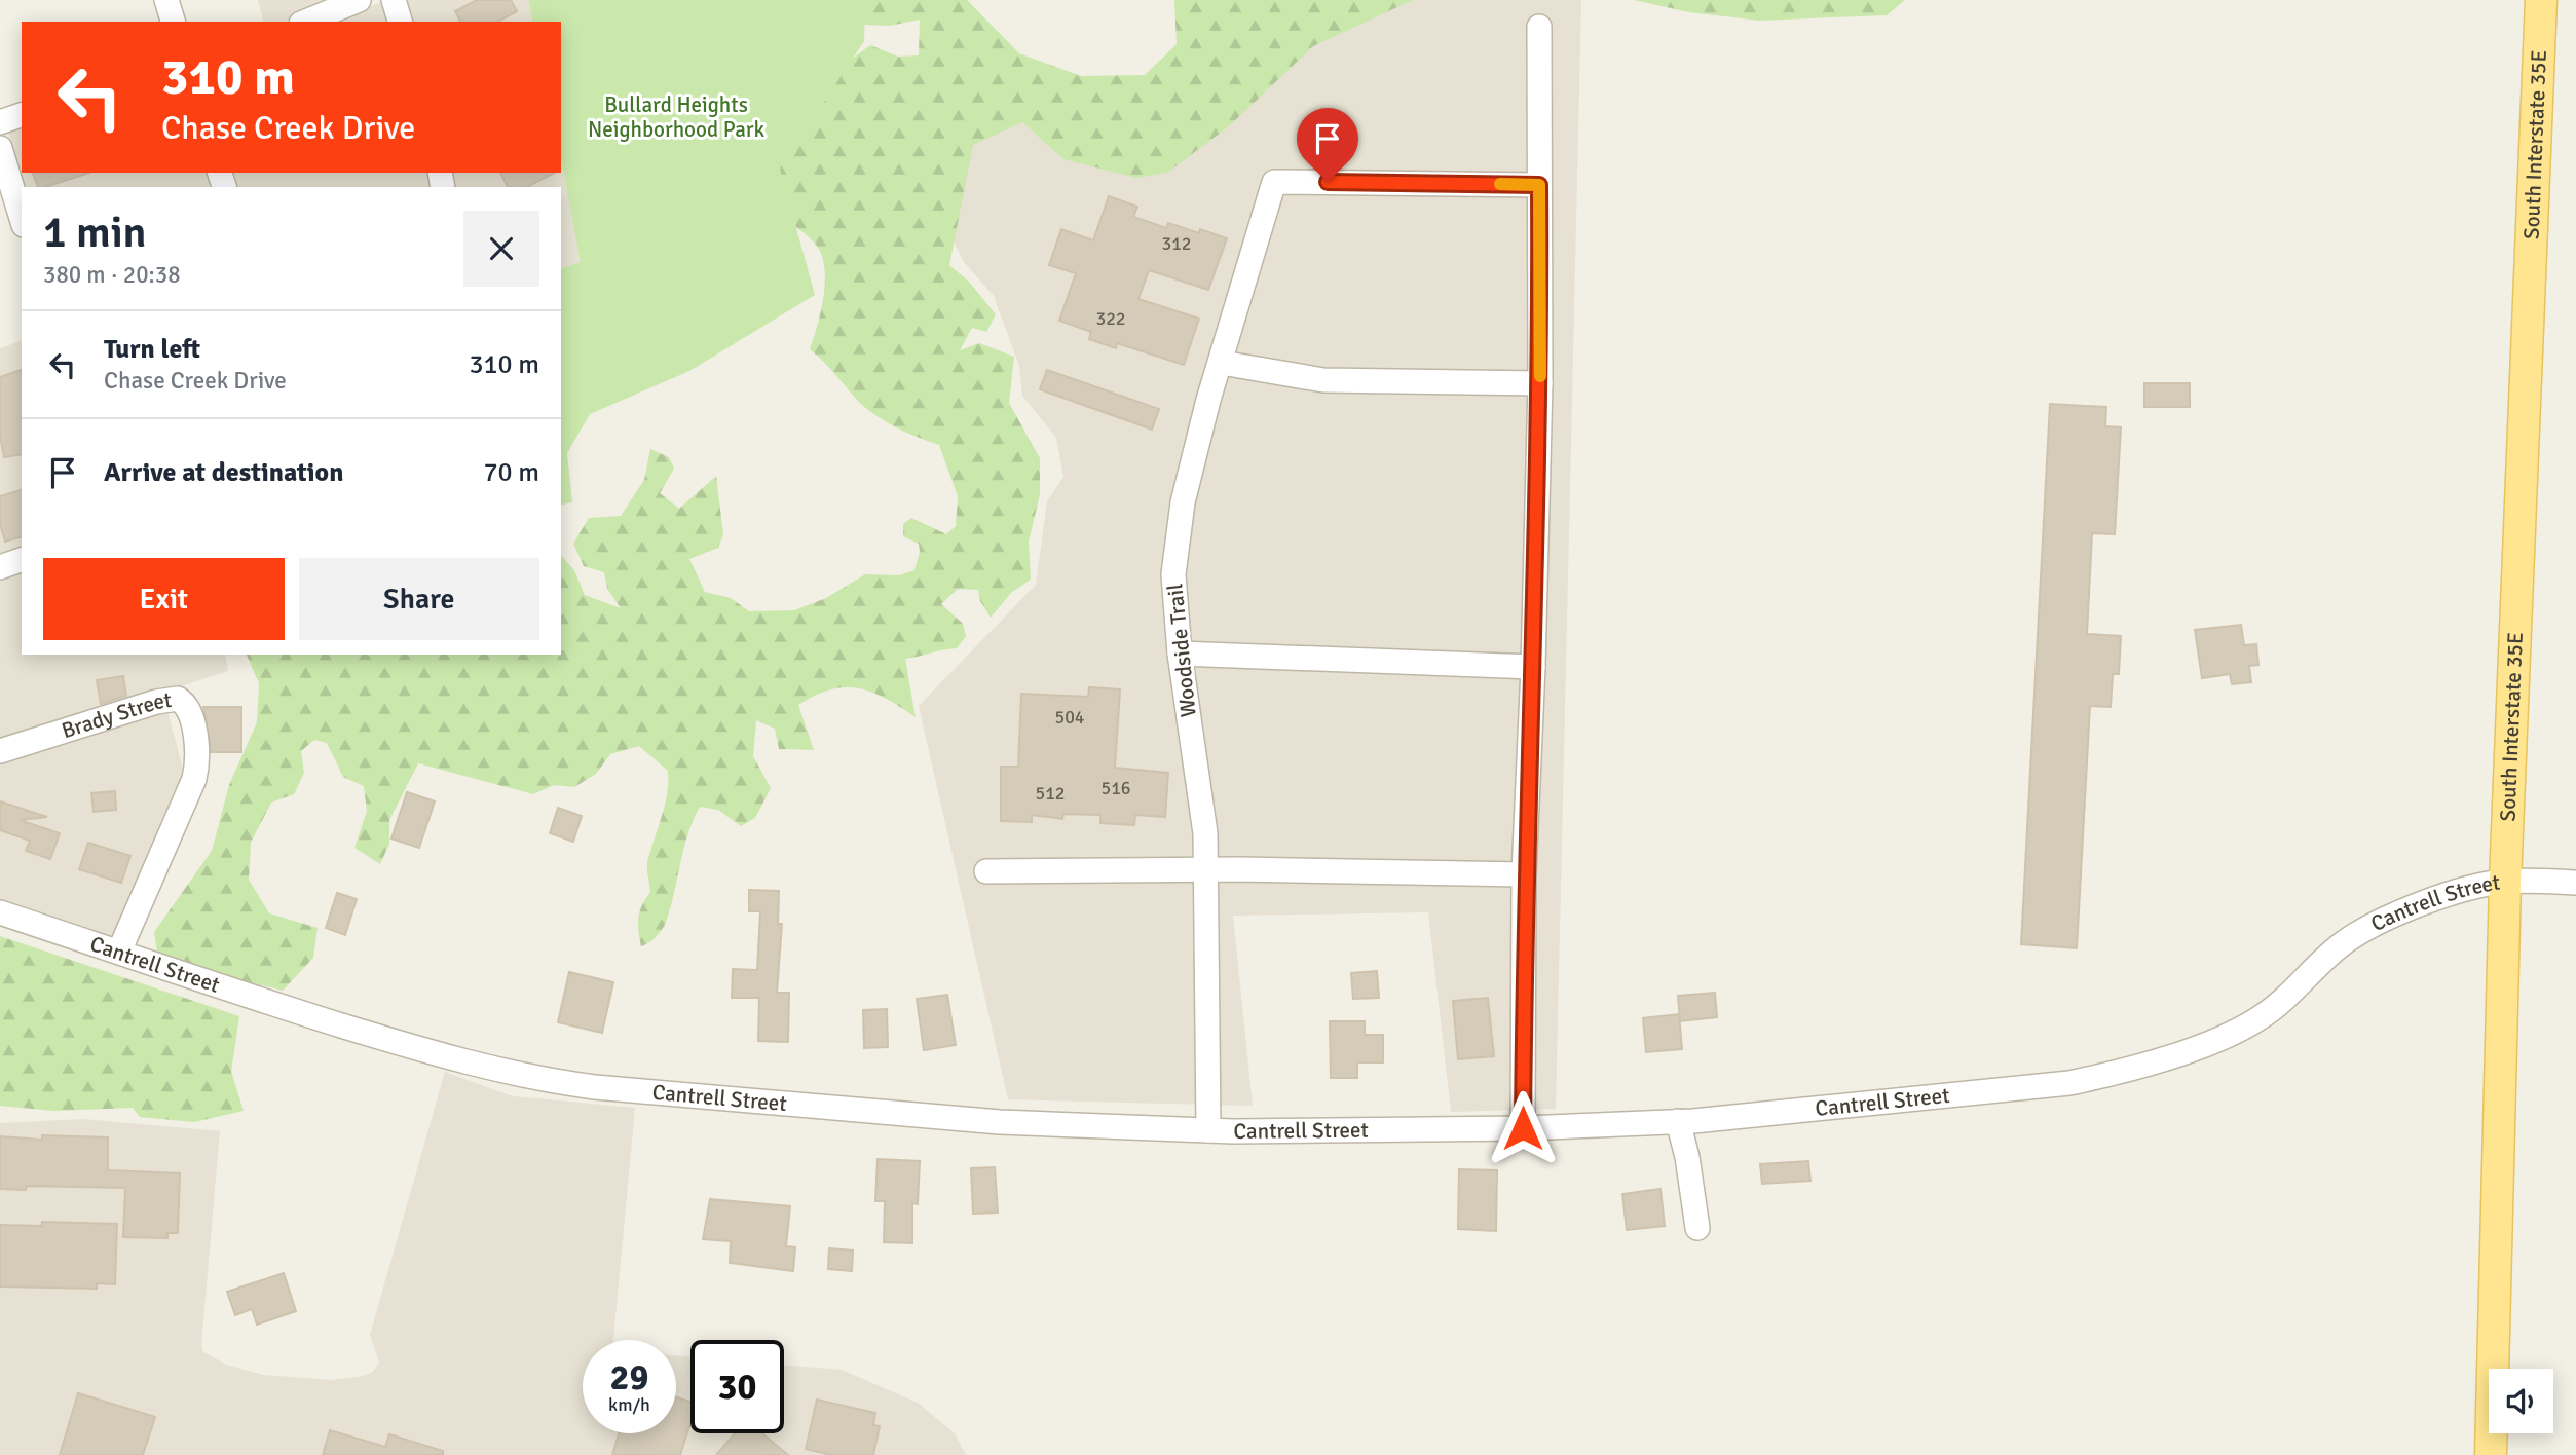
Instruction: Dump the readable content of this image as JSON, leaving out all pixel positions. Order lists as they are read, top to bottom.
{
  "streets": {
    "main road": ["South Interstate 35E"],
    "street": ["Woodside Trail", "Brady Street", "Cantrell Street"]
  },
  "crossings": [
    ["South Interstate 35E", "Cantrell Street"],
    ["Woodside Trail", "Cantrell Street"],
    ["Brady Street", "Cantrell Street"]
  ],
  "parks": ["Bullard Heights Neighborhood Park"],
  "house_numbers": [
    "312",
    "322",
    "504",
    "516",
    "512"
  ],
  "page": {
    "turn": ["310 m", "Chase Creek Drive"],
    "heading": ["1 min", "380 m · 20:38"],
    "list": [
      {
        "name": "Turn left",
        "note": "Chase Creek Drive",
        "value": "310 m"
      },
      {
        "name": "Arrive at destination",
        "value": "70 m"
      }
    ],
    "buttons": ["Exit", "Share"],
    "speed": "29 km/h",
    "limit": "30"
  }
}
